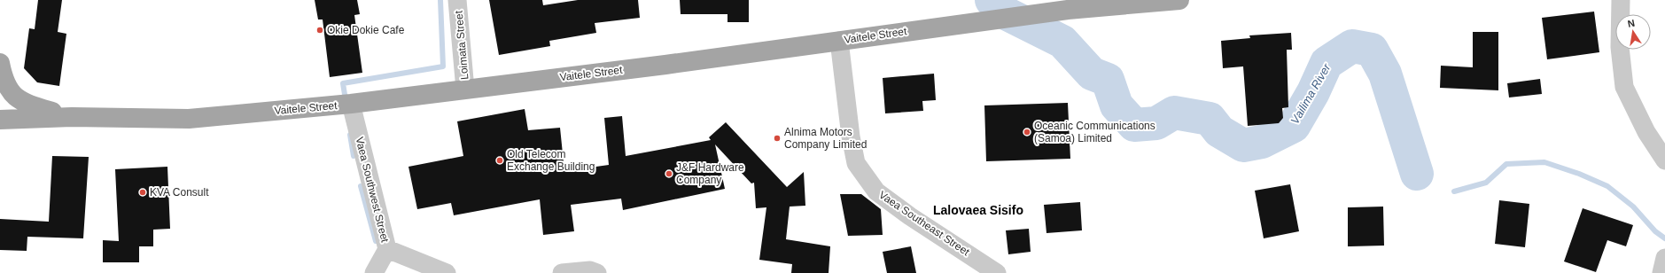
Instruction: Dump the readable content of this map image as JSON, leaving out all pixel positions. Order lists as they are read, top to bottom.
{
  "streets": {
    "main road": ["Vaitele Street"],
    "street": ["Loimata Street", "Vaea Southwest Street", "Vaea Southeast Street"]
  },
  "crossings": [
    ["Vaitele Street", "Loimata Street"],
    ["Vaitele Street", "Vaea Southwest Street"],
    ["Vaitele Street", "Vaea Southeast Street"]
  ],
  "districts": ["Lalovaea Sisifo"],
  "water": ["Vailima River"],
  "places": [
    "Okie Dokie Cafe",
    "Oceanic Communications (Samoa) Limited",
    "Alnima Motors Company Limited",
    "Old Telecom Exchange Building",
    "J&F Hardware Company",
    "KVA Consult"
  ],
  "north": "top"
}
